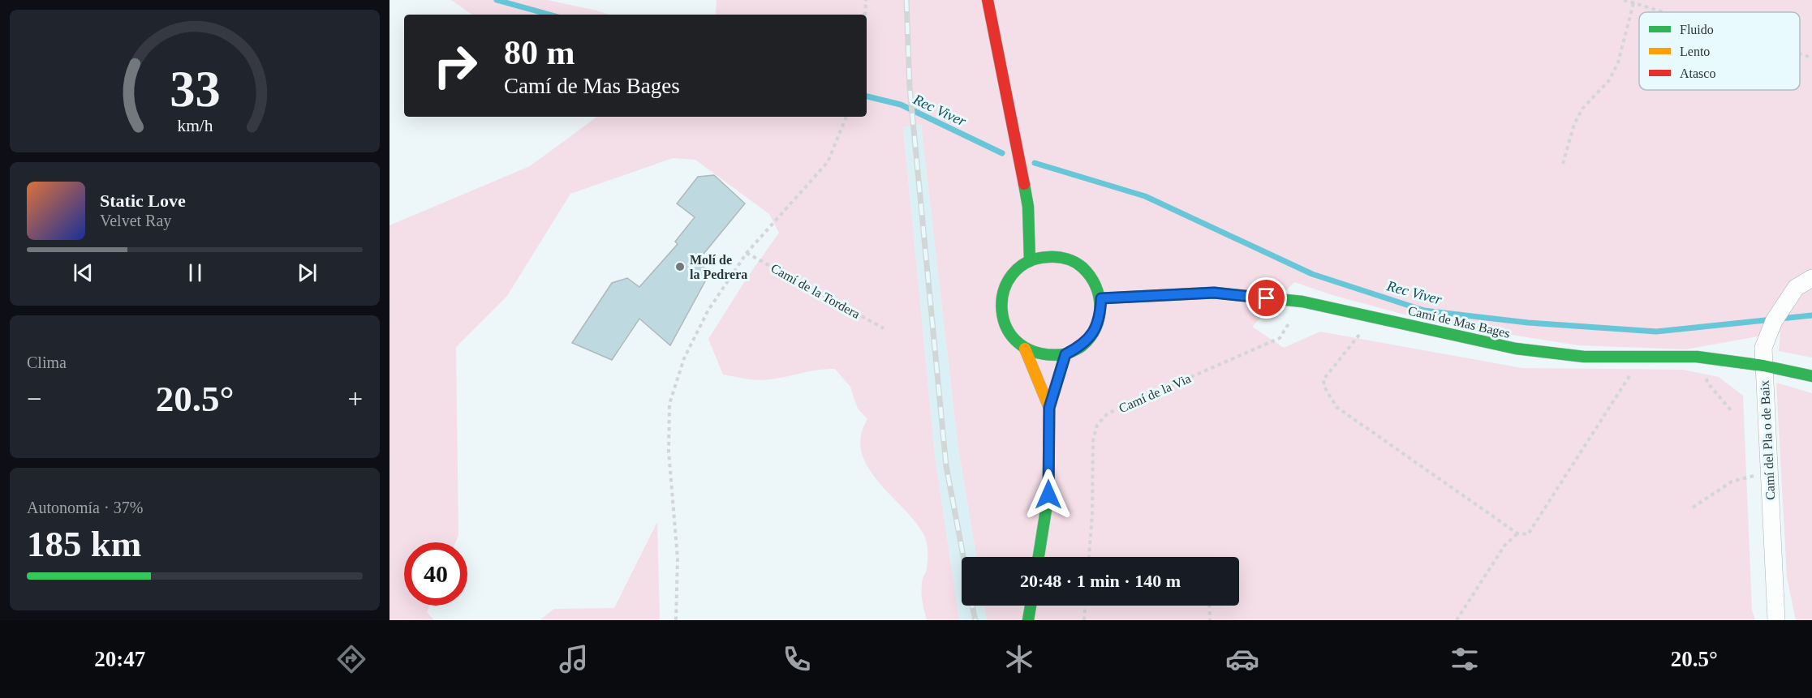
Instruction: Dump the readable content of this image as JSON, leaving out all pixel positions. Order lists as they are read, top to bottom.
{
  "streets": {
    "street": ["Camí de Mas Bages", "Camí del Pla o de Baix"],
    "path": ["Camí de la Tordera", "Camí de la Via"]
  },
  "crossings": [
    ["Camí de Mas Bages", "Camí de la Via"],
    ["Camí de Mas Bages", "Camí del Pla o de Baix"]
  ],
  "water": ["Rec Viver"],
  "places": ["Molí de la Pedrera"],
  "legend": ["Fluido", "Lento", "Atasco"],
  "page": {
    "turn": ["80 m", "Camí de Mas Bages"],
    "song": ["Static Love", "Velvet Ray"],
    "tile": [
      "Clima",
      ["Autonomía · 37%", "185 km"]
    ],
    "heat": ["−", "20.5°", "+"],
    "limit": "40",
    "trip": "20:48 · 1 min · 140 m",
    "tabs": ["20:47", "20.5°"],
    "gauge": ["33", "km/h"]
  }
}
